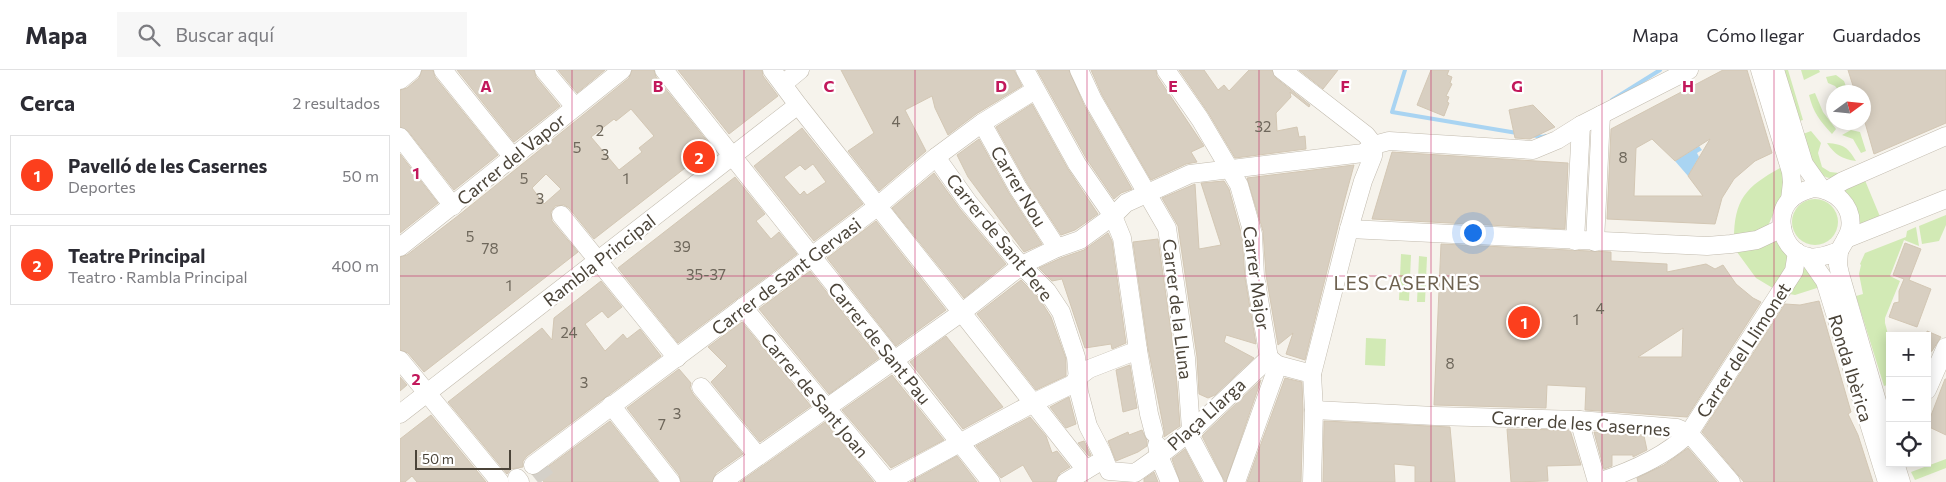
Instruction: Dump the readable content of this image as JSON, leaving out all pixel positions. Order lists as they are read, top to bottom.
{
  "streets": {
    "street": [
      "Carrer del Vapor",
      "Carrer Nou",
      "Carrer de Sant Pere",
      "Rambla Principal",
      "Carrer de Sant Gervasi",
      "Carrer Major",
      "Carrer de la Lluna",
      "Carrer de Sant Pau",
      "Carrer del Llimonet",
      "Ronda Ibèrica",
      "Carrer de Sant Joan",
      "Plaça Llarga",
      "Carrer de les Casernes"
    ]
  },
  "crossings": [
    ["Carrer Nou", "Carrer de Sant Gervasi"],
    ["Carrer de Sant Pere", "Carrer de Sant Gervasi"],
    ["Carrer de Sant Pere", "Plaça Llarga"],
    ["Rambla Principal", "Carrer de Sant Pau"],
    ["Carrer de Sant Gervasi", "Carrer de Sant Pau"],
    ["Carrer de Sant Gervasi", "Carrer de Sant Joan"],
    ["Carrer Major", "Plaça Llarga"],
    ["Carrer de la Lluna", "Plaça Llarga"],
    ["Carrer del Llimonet", "Ronda Ibèrica"],
    ["Carrer del Llimonet", "Carrer de les Casernes"]
  ],
  "districts": ["LES CASERNES"],
  "house_numbers": [
    "4",
    "32",
    "2",
    "5",
    "3",
    "8",
    "5",
    "1",
    "3",
    "5",
    "39",
    "78",
    "35-37",
    "1",
    "4",
    "1",
    "24",
    "8",
    "3",
    "3",
    "7"
  ],
  "scale_bar": "50 m",
  "north": "right",
  "page": {
    "header": "Mapa",
    "search": "Buscar aquí",
    "nav": ["Mapa", "Cómo llegar", "Guardados"],
    "heading": ["Cerca", "2 resultados"],
    "list": [
      {
        "mark": "1",
        "name": "Pavelló de les Casernes",
        "note": "Deportes",
        "value": "50 m"
      },
      {
        "mark": "2",
        "name": "Teatre Principal",
        "note": "Teatro · Rambla Principal",
        "value": "400 m"
      }
    ],
    "pins": ["2", "1"],
    "map_buttons": ["+", "−"],
    "scale": "50 m"
  },
  "grid": {
    "columns": [
      "A",
      "B",
      "C",
      "D",
      "E",
      "F",
      "G",
      "H"
    ],
    "rows": ["1", "2"]
  }
}
